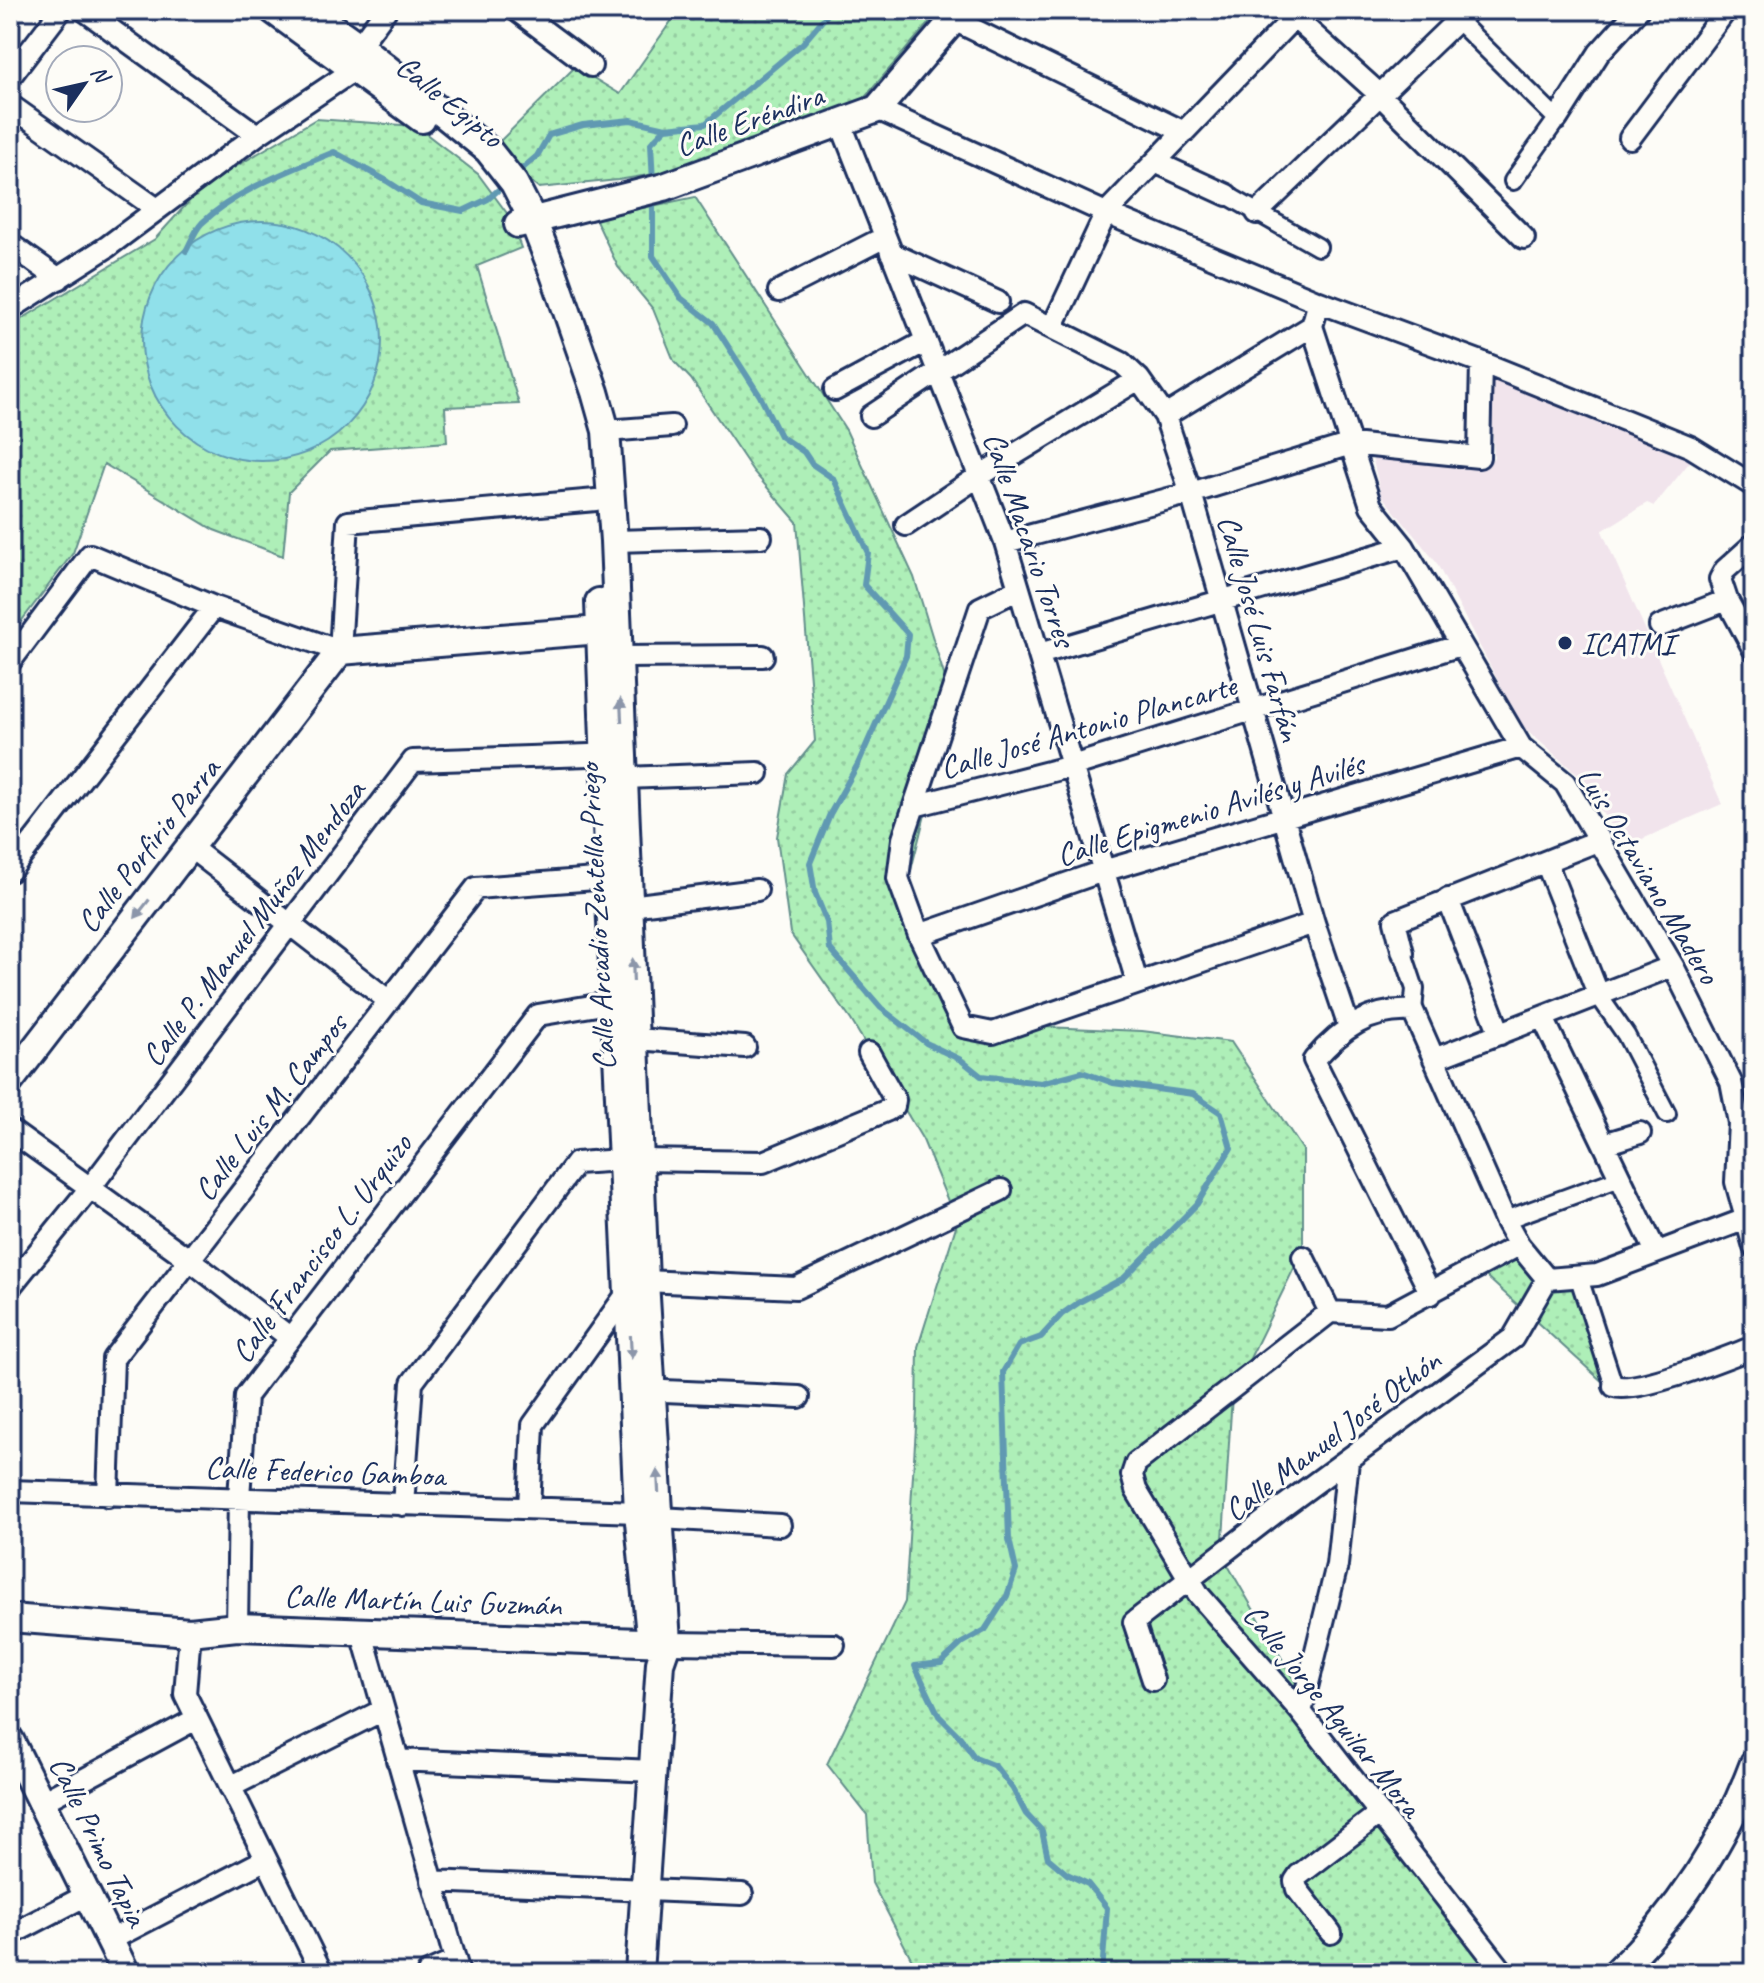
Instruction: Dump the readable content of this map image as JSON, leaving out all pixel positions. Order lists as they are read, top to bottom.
{
  "streets": {
    "street": [
      "Calle Egipto",
      "Calle Eréndira",
      "Calle Macario Torres",
      "Calle José Luis Farfán",
      "Calle José Antonio Plancarte",
      "Calle Epigmenio Avilés y Avilés",
      "Calle Porfirio Parra",
      "Luis Octaviano Madero",
      "Calle Arcadio Zentella Priego",
      "Calle P. Manuel Muñoz Mendoza",
      "Calle Luis M. Campos",
      "Calle Francisco L. Urquizo",
      "Calle Manuel José Othón",
      "Calle Federico Gamboa",
      "Calle Martín Luis Guzmán",
      "Calle Jorge Aguilar Mora",
      "Calle Primo Tapia"
    ]
  },
  "crossings": [
    ["Calle Egipto", "Calle Arcadio Zentella Priego"],
    ["Calle Eréndira", "Calle Macario Torres"],
    ["Calle Eréndira", "Calle Arcadio Zentella Priego"],
    ["Calle Macario Torres", "Calle José Luis Farfán"],
    ["Calle Macario Torres", "Calle José Antonio Plancarte"],
    ["Calle Macario Torres", "Calle Epigmenio Avilés y Avilés"],
    ["Calle José Luis Farfán", "Calle José Antonio Plancarte"],
    ["Calle José Luis Farfán", "Calle Epigmenio Avilés y Avilés"],
    ["Calle José Antonio Plancarte", "Luis Octaviano Madero"],
    ["Calle Epigmenio Avilés y Avilés", "Luis Octaviano Madero"],
    ["Calle Arcadio Zentella Priego", "Calle P. Manuel Muñoz Mendoza"],
    ["Calle Arcadio Zentella Priego", "Calle Luis M. Campos"],
    ["Calle Arcadio Zentella Priego", "Calle Francisco L. Urquizo"],
    ["Calle Arcadio Zentella Priego", "Calle Federico Gamboa"],
    ["Calle Arcadio Zentella Priego", "Calle Martín Luis Guzmán"],
    ["Calle Luis M. Campos", "Calle Federico Gamboa"],
    ["Calle Francisco L. Urquizo", "Calle Federico Gamboa"],
    ["Calle Francisco L. Urquizo", "Calle Martín Luis Guzmán"],
    ["Calle Manuel José Othón", "Calle Jorge Aguilar Mora"]
  ],
  "places": ["ICATMI"],
  "north": "top right"
}
